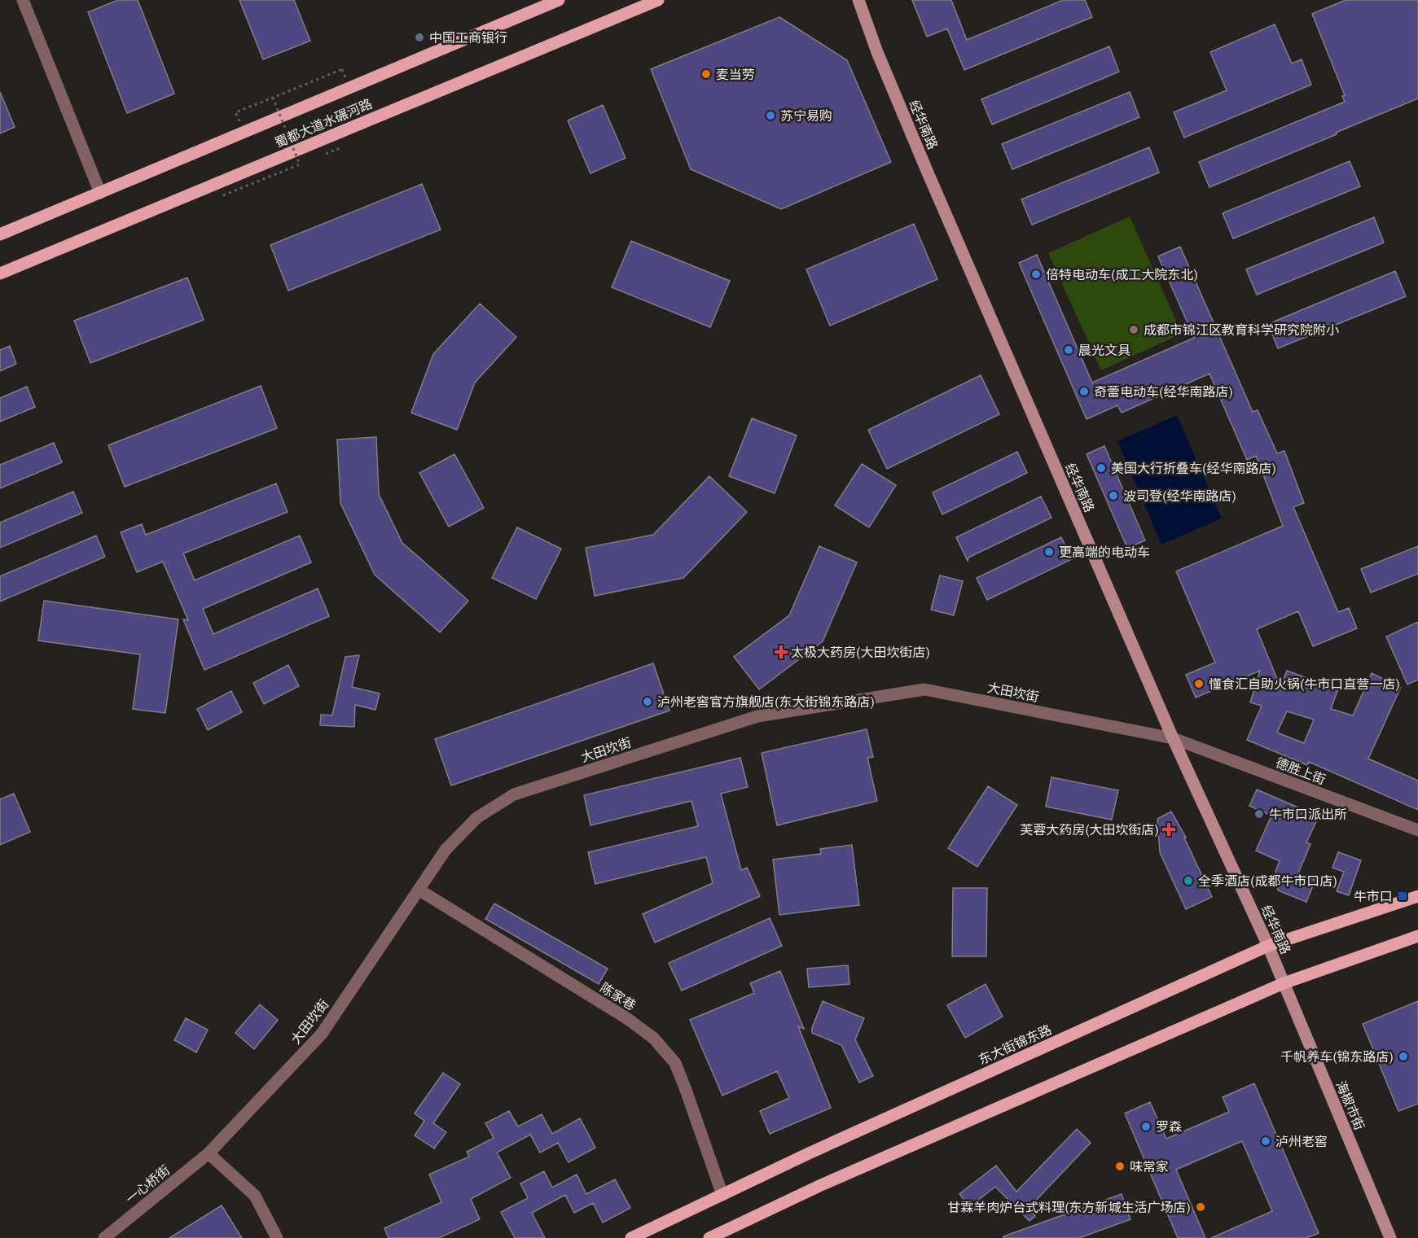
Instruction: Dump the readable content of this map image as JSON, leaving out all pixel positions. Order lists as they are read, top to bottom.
{
  "streets": {
    "main road": ["蜀都大道水碾河路", "东大街锦东路"],
    "street": [
      "经华南路",
      "大田坎街",
      "德胜上街",
      "陈家巷",
      "海椒市街",
      "一心桥街"
    ]
  },
  "crossings": [
    ["经华南路", "大田坎街"],
    ["经华南路", "德胜上街"],
    ["经华南路", "东大街锦东路"],
    ["经华南路", "海椒市街"],
    ["大田坎街", "德胜上街"],
    ["大田坎街", "陈家巷"],
    ["大田坎街", "一心桥街"],
    ["陈家巷", "东大街锦东路"]
  ],
  "places": {
    "other": [
      "中国工商银行",
      "麦当劳",
      "苏宁易购",
      "倍特电动车(成工大院东北)",
      "成都市锦江区教育科学研究院附小",
      "晨光文具",
      "奇蕾电动车(经华南路店)",
      "美国大行折叠车(经华南路店)",
      "波司登(经华南路店)",
      "更高端的电动车",
      "懂食汇自助火锅(牛市口直营一店)",
      "泸州老窖官方旗舰店(东大街锦东路店)",
      "牛市口派出所",
      "全季酒店(成都牛市口店)",
      "千帆养车(锦东路店)",
      "罗森",
      "泸州老窖",
      "味常家",
      "甘霖羊肉炉台式料理(东方新城生活广场店)"
    ],
    "health": ["太极大药房(大田坎街店)", "芙蓉大药房(大田坎街店)"],
    "transit": ["牛市口"]
  }
}
